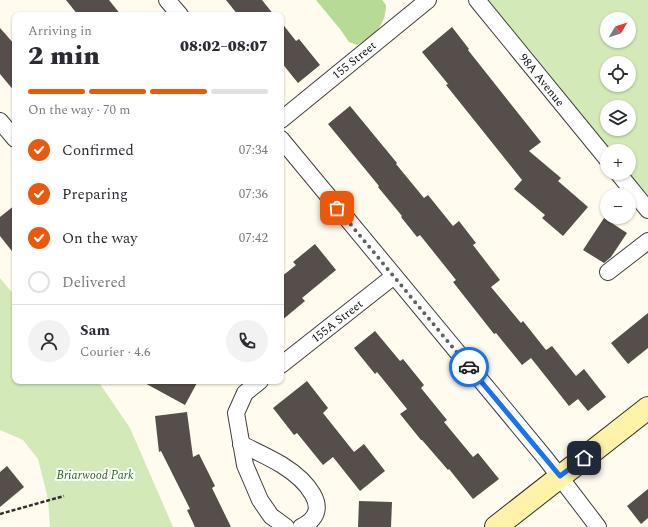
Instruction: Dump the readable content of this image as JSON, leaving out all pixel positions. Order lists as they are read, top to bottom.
{
  "streets": {
    "street": ["155 Street", "98A Avenue", "155A Street"]
  },
  "parks": ["Briarwood Park"],
  "north": "top right",
  "page": {
    "map_buttons": ["+", "−"],
    "heading": ["2 min", "Arriving in", "08:02–08:07"],
    "panel": ["Sam", "Courier · 4.6"],
    "bar": "On the way · 70 m",
    "list": [
      ["Confirmed", "07:34"],
      ["Preparing", "07:36"],
      ["On the way", "07:42"],
      "Delivered"
    ]
  }
}
